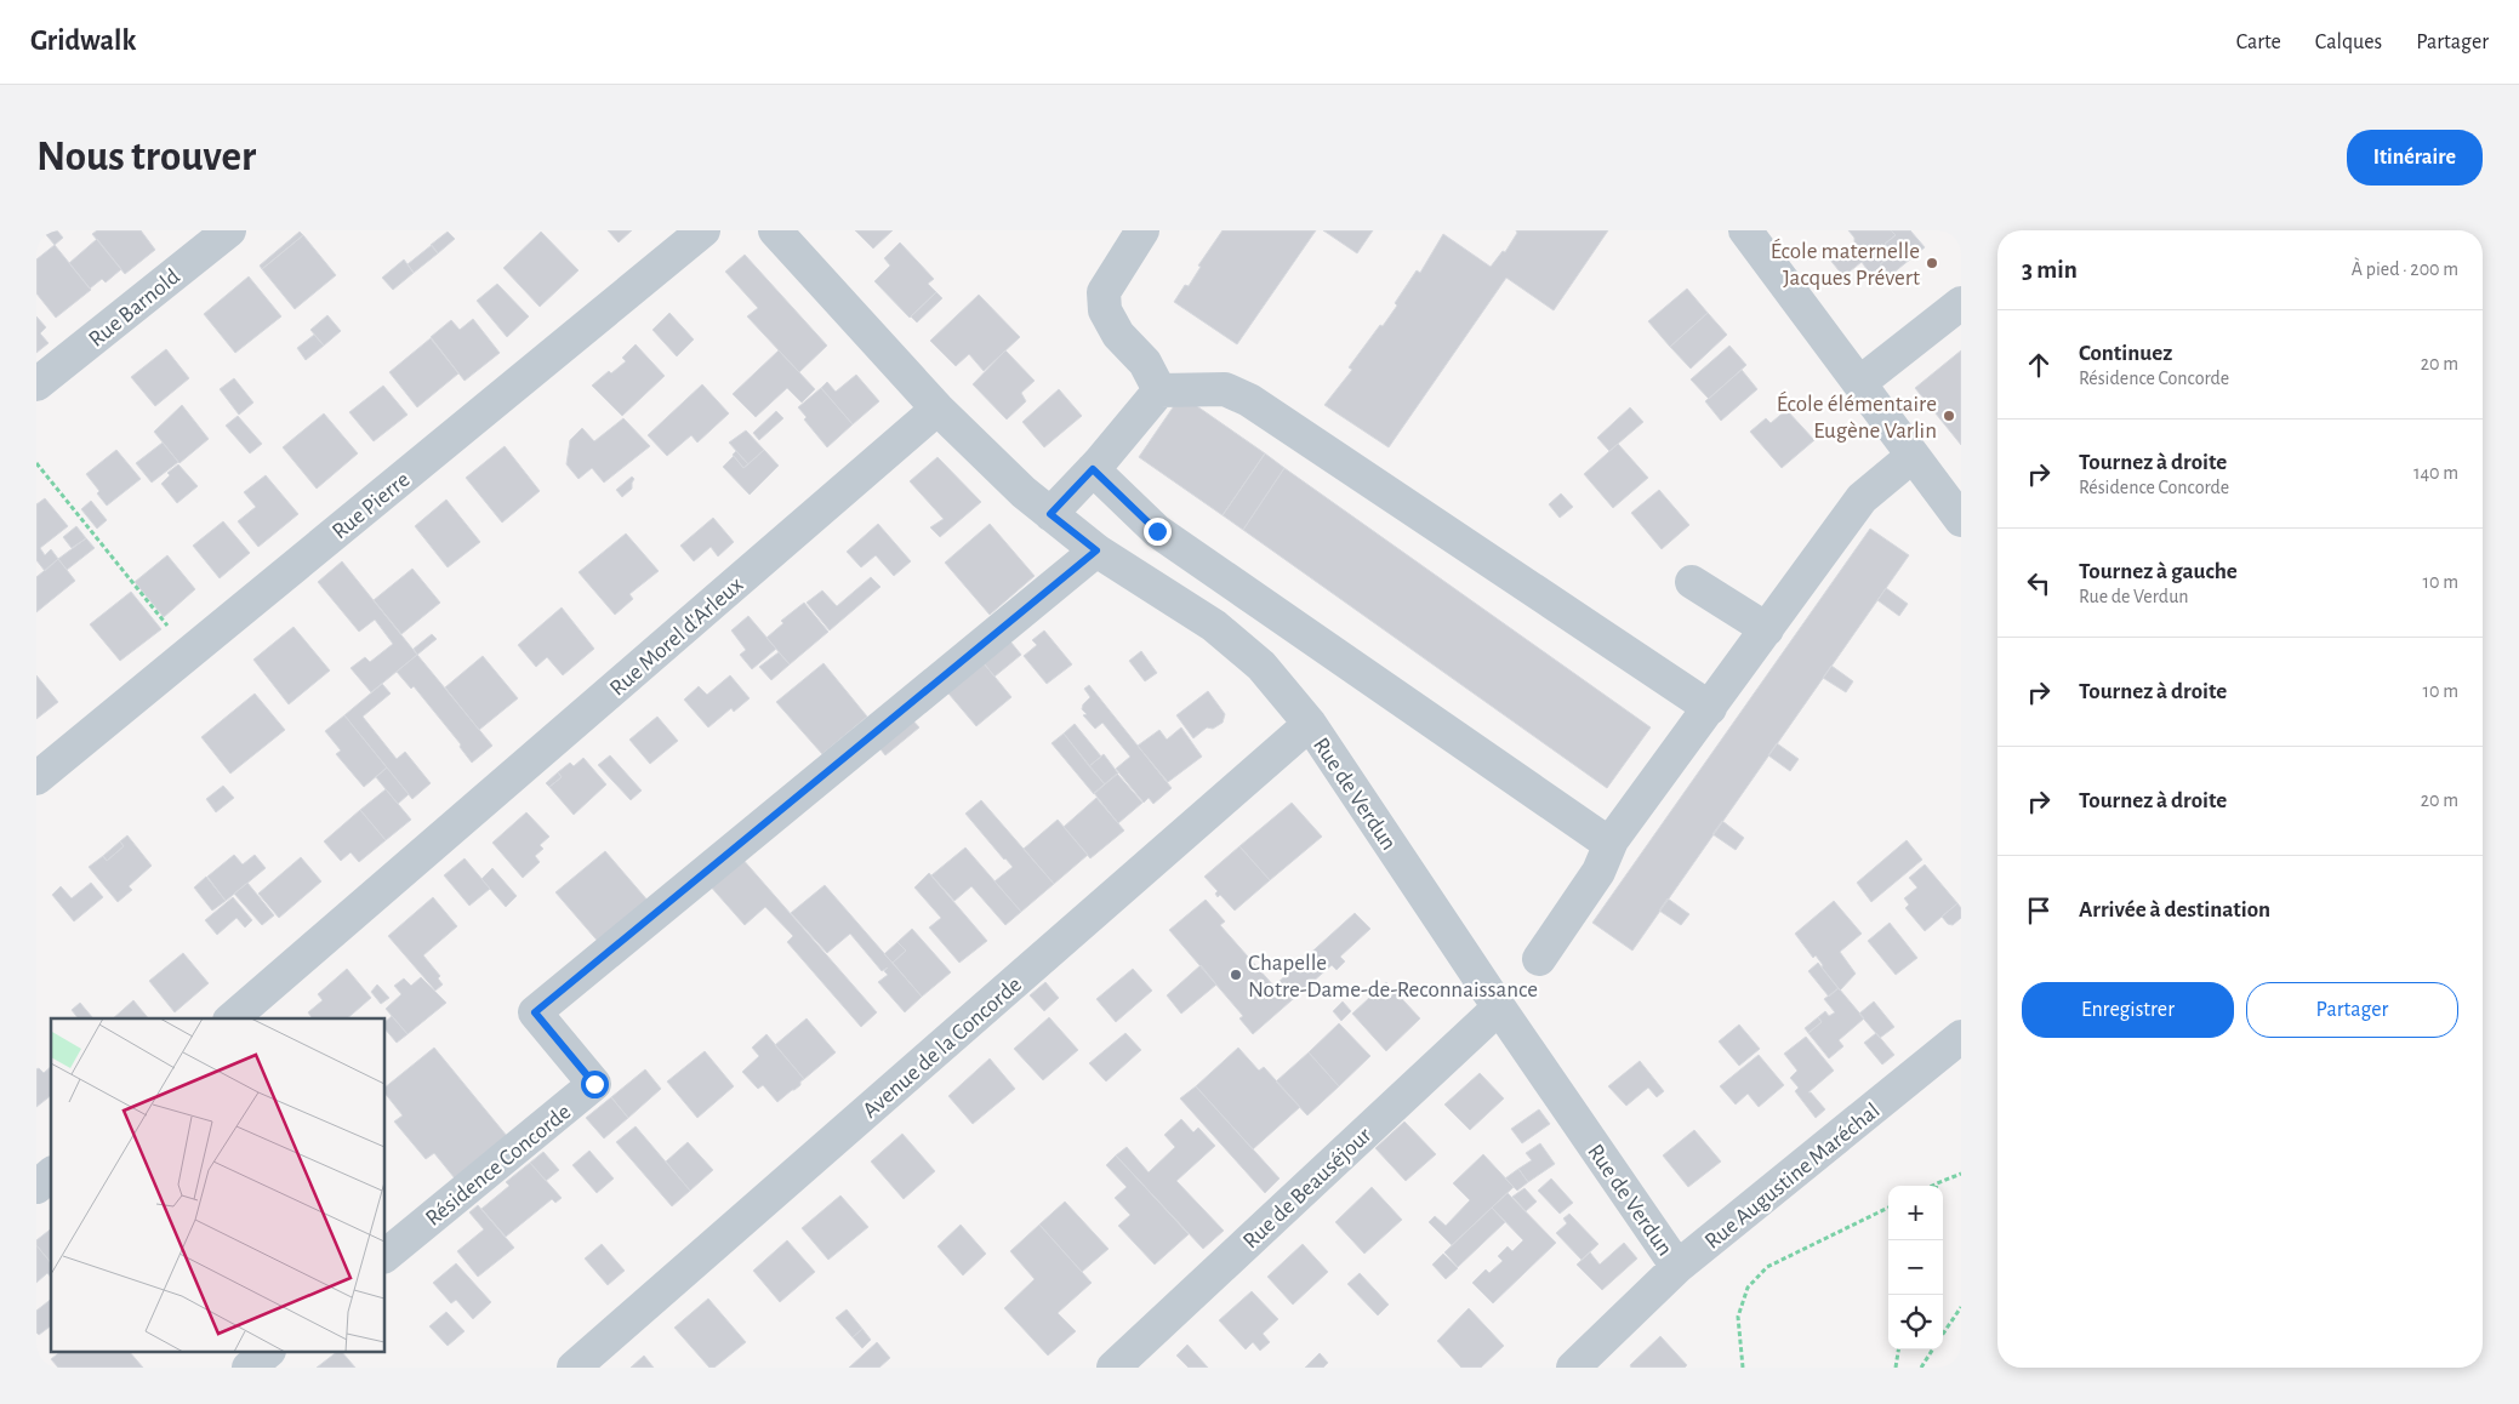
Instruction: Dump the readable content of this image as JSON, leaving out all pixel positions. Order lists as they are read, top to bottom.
{
  "streets": {
    "street": [
      "Rue Barnold",
      "Rue Pierre",
      "Rue Morel d'Arleux",
      "Rue de Verdun",
      "Avenue de la Concorde",
      "Résidence Concorde",
      "Rue Augustine Maréchal",
      "Rue de Beauséjour"
    ]
  },
  "crossings": [
    ["Rue Morel d'Arleux", "Rue de Verdun"],
    ["Rue de Verdun", "Avenue de la Concorde"],
    ["Rue de Verdun", "Résidence Concorde"],
    ["Rue de Verdun", "Rue Augustine Maréchal"],
    ["Rue de Verdun", "Rue de Beauséjour"]
  ],
  "places": ["École maternelle Jacques Prévert", "École élémentaire Eugène Varlin", "Chapelle Notre-Dame-de-Reconnaissance"],
  "page": {
    "header": "Gridwalk",
    "nav": ["Carte", "Calques", "Partager"],
    "buttons": [
      "Itinéraire",
      ["Enregistrer", "Partager"]
    ],
    "title": "Nous trouver",
    "heading": ["3 min", "À pied · 200 m"],
    "list": [
      ["Continuez", "Résidence Concorde", "20 m"],
      ["Tournez à droite", "Résidence Concorde", "140 m"],
      ["Tournez à gauche", "Rue de Verdun", "10 m"],
      ["Tournez à droite", "10 m"],
      ["Tournez à droite", "20 m"],
      "Arrivée à destination"
    ],
    "map_buttons": ["+", "−"]
  }
}
